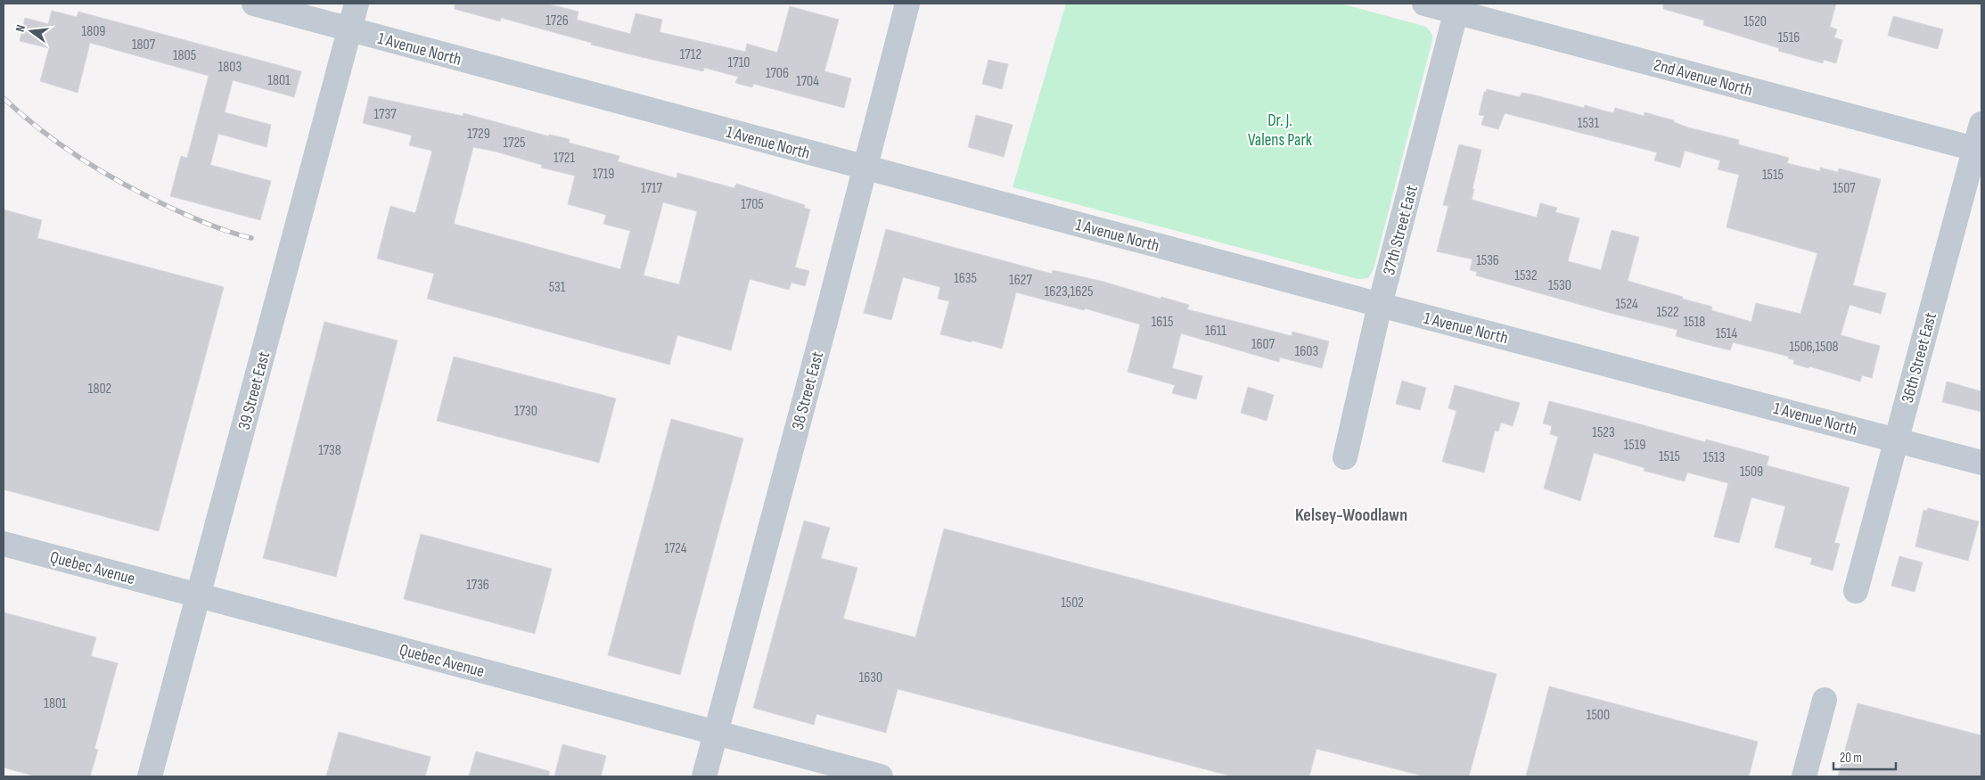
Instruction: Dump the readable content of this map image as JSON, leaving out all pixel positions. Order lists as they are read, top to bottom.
{
  "streets": {
    "street": [
      "1 Avenue North",
      "2nd Avenue North",
      "37th Street East",
      "36th Street East",
      "39 Street East",
      "38 Street East",
      "Quebec Avenue"
    ]
  },
  "crossings": [
    ["1 Avenue North", "37th Street East"],
    ["1 Avenue North", "36th Street East"],
    ["1 Avenue North", "39 Street East"],
    ["1 Avenue North", "38 Street East"],
    ["2nd Avenue North", "37th Street East"],
    ["2nd Avenue North", "36th Street East"],
    ["39 Street East", "Quebec Avenue"],
    ["38 Street East", "Quebec Avenue"]
  ],
  "districts": ["Kelsey-Woodlawn"],
  "parks": ["Dr. J. Valens Park"],
  "house_numbers": [
    "1726",
    "1520",
    "1809",
    "1516",
    "1807",
    "1712",
    "1805",
    "1710",
    "1803",
    "1706",
    "1801",
    "1704",
    "1737",
    "1531",
    "1729",
    "1725",
    "1721",
    "1719",
    "1515",
    "1717",
    "1507",
    "1705",
    "1536",
    "1532",
    "1635",
    "1627",
    "1530",
    "531",
    "1623,1625",
    "1524",
    "1522",
    "1615",
    "1518",
    "1611",
    "1514",
    "1607",
    "1506,1508",
    "1603",
    "1802",
    "1730",
    "1523",
    "1519",
    "1738",
    "1515",
    "1513",
    "1509",
    "1724",
    "1736",
    "1502",
    "1630",
    "1801",
    "1500"
  ],
  "scale_bar": "20 m",
  "north": "left"
}
